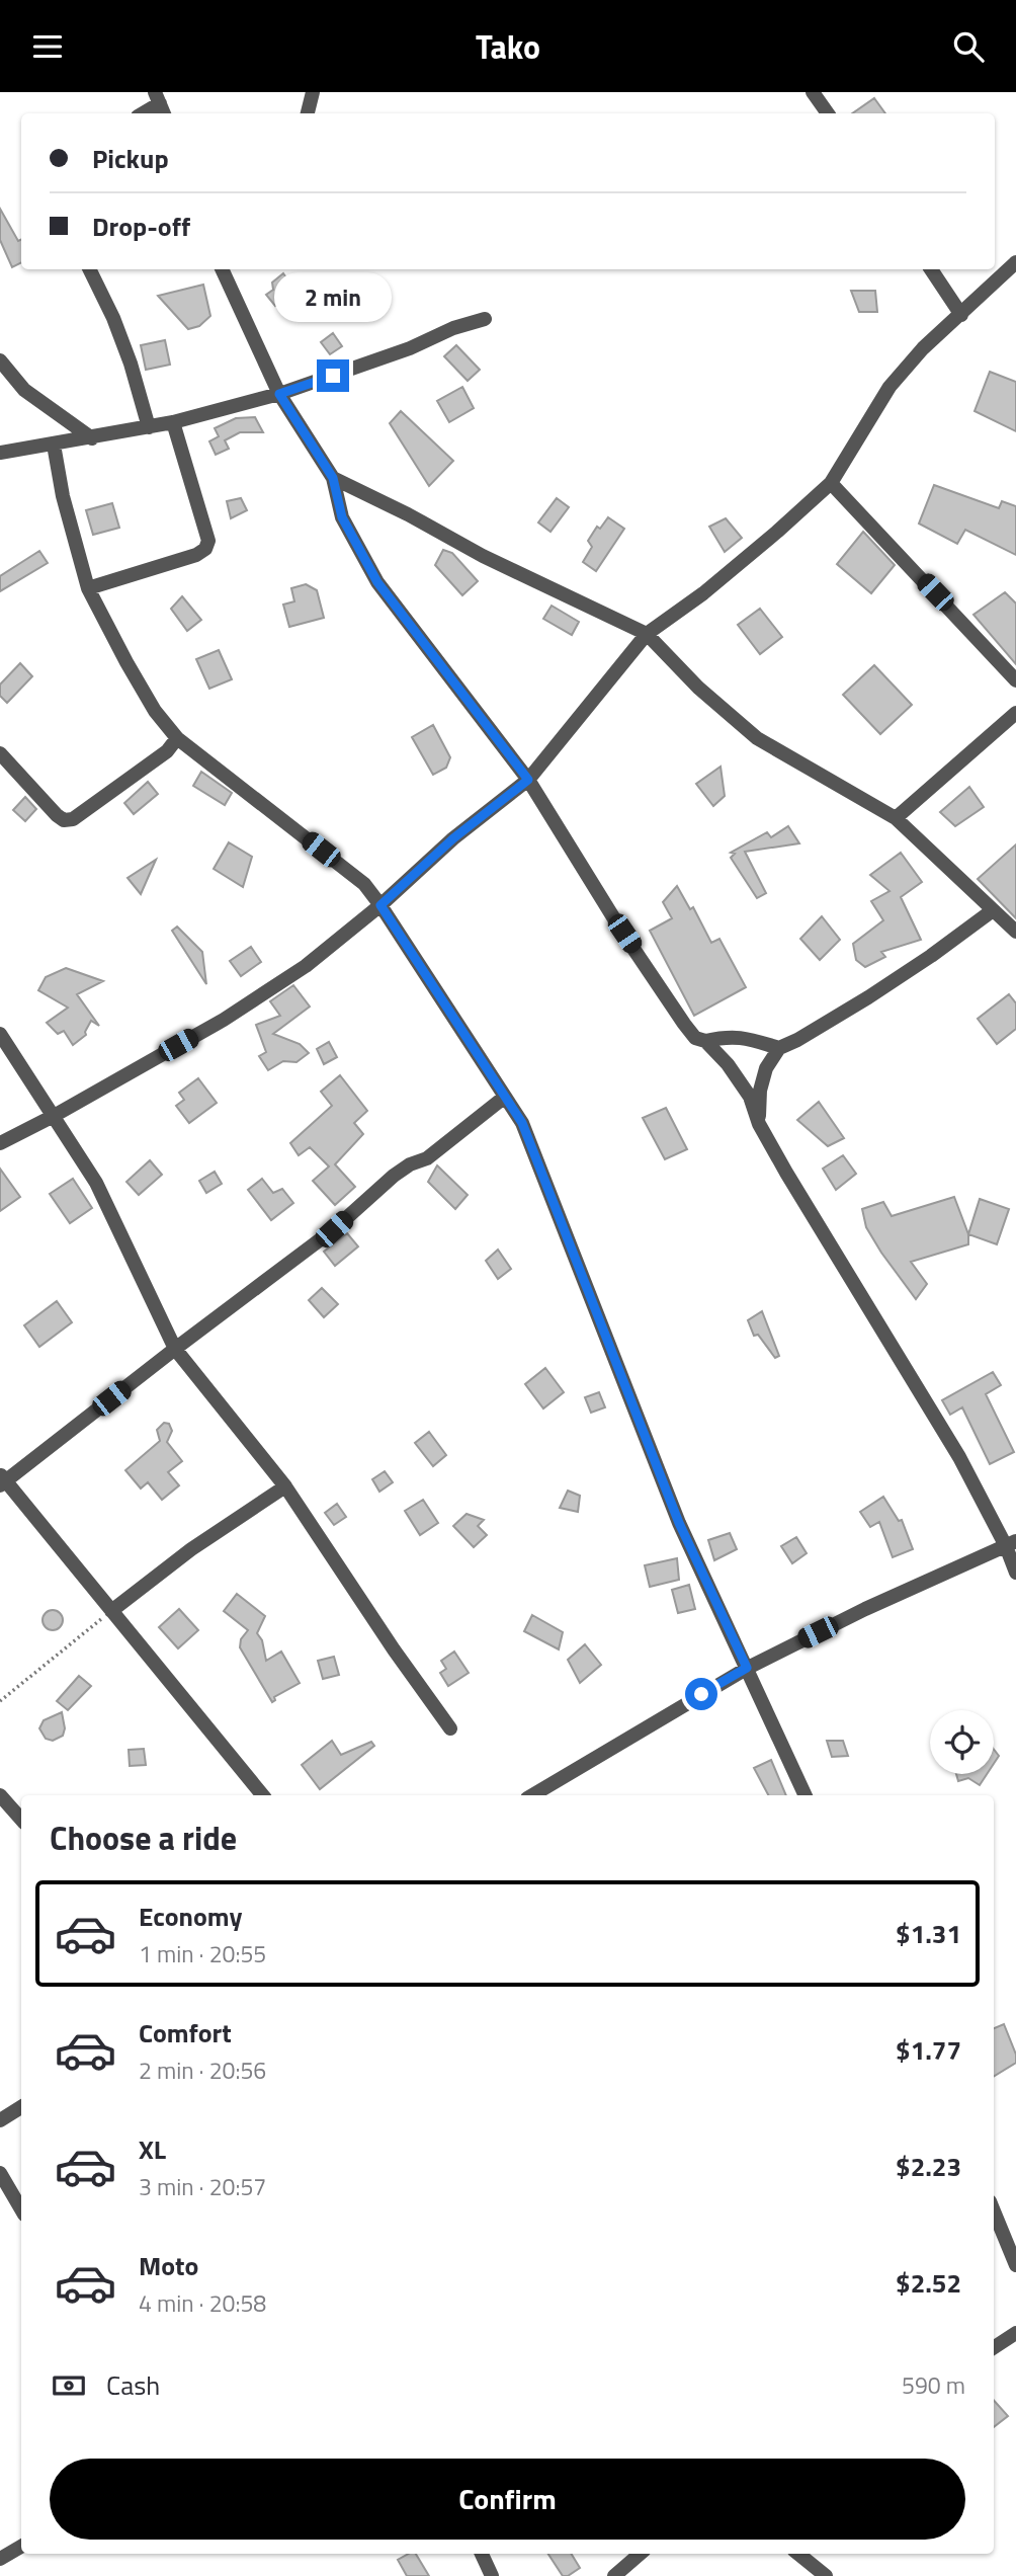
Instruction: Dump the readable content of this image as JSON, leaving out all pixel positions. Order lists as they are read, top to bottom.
{
  "page": {
    "header": "Tako",
    "banner": ["Pickup", "Drop-off"],
    "bubble": "2 min",
    "heading": "Choose a ride",
    "list": [
      {
        "name": "Economy",
        "note": "1 min · 20:55",
        "value": "$1.31"
      },
      {
        "name": "Comfort",
        "note": "2 min · 20:56",
        "value": "$1.77"
      },
      {
        "name": "XL",
        "note": "3 min · 20:57",
        "value": "$2.23"
      },
      {
        "name": "Moto",
        "note": "4 min · 20:58",
        "value": "$2.52"
      }
    ],
    "pay": ["Cash", "590 m"],
    "buttons": "Confirm"
  }
}
